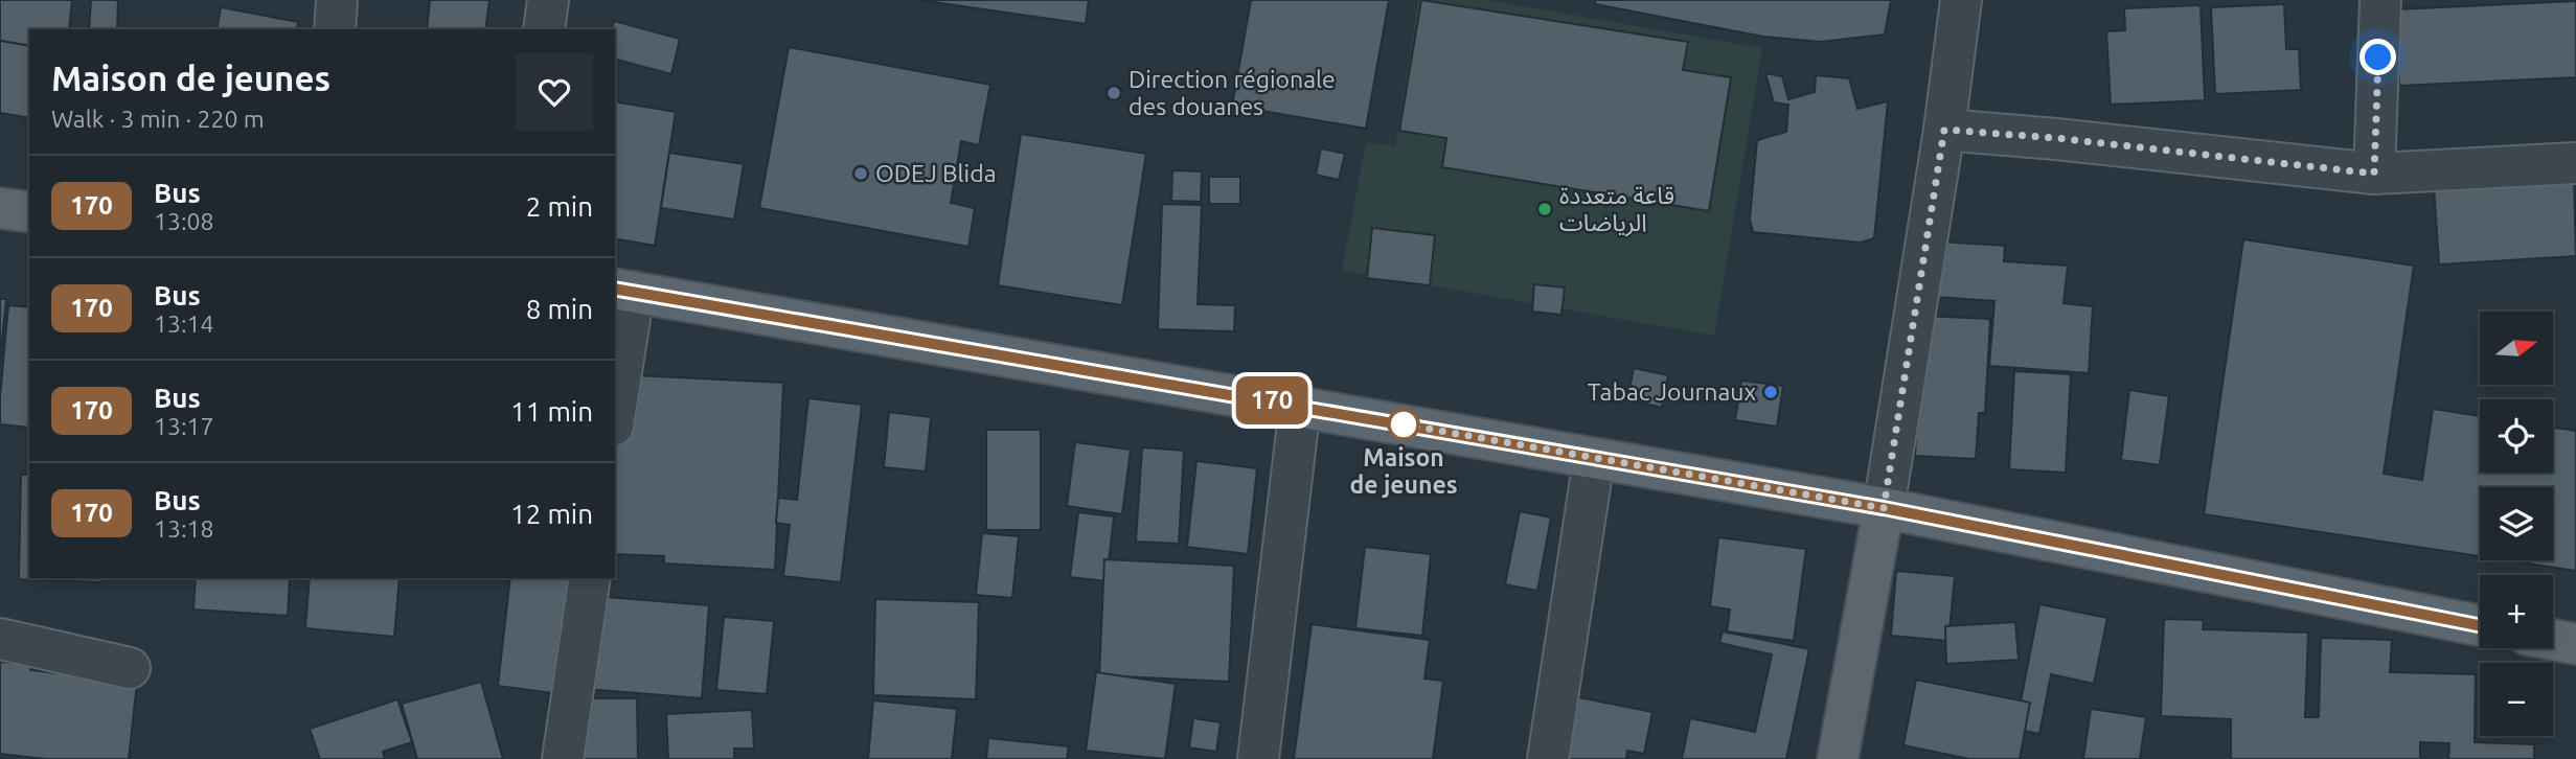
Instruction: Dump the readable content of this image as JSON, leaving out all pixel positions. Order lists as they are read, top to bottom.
{
  "places": [
    "Direction régionale des douanes",
    "ODEJ Blida",
    "قاعة متعددة الرياضات",
    "Tabac Journaux",
    "Maison de jeunes"
  ],
  "lines": ["bus line 170"],
  "north": "right",
  "page": {
    "on_map": "170",
    "heading": ["Maison de jeunes", "Walk · 3 min · 220 m"],
    "list": [
      {
        "mark": "170",
        "name": "Bus",
        "note": "13:08",
        "value": "2 min"
      },
      {
        "mark": "170",
        "name": "Bus",
        "note": "13:14",
        "value": "8 min"
      },
      {
        "mark": "170",
        "name": "Bus",
        "note": "13:17",
        "value": "11 min"
      },
      {
        "mark": "170",
        "name": "Bus",
        "note": "13:18",
        "value": "12 min"
      }
    ],
    "map_buttons": ["+", "−"]
  }
}
